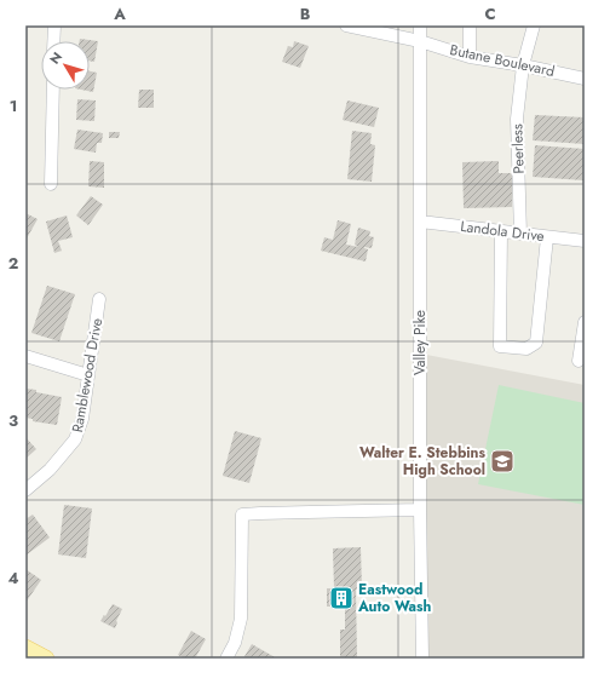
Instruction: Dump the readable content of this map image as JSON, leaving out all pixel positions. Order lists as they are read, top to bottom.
{
  "streets": {
    "street": [
      "Butane Boulevard",
      "Peerless",
      "Landola Drive",
      "Valley Pike",
      "Ramblewood Drive"
    ]
  },
  "crossings": [
    ["Butane Boulevard", "Peerless"],
    ["Butane Boulevard", "Valley Pike"],
    ["Peerless", "Landola Drive"],
    ["Landola Drive", "Valley Pike"]
  ],
  "places": {
    "school or university": ["Walter E. Stebbins High School"],
    "building": ["Eastwood Auto Wash"]
  },
  "north": "top left",
  "grid": {
    "columns": ["A", "B", "C"],
    "rows": [
      "1",
      "2",
      "3",
      "4"
    ]
  }
}
